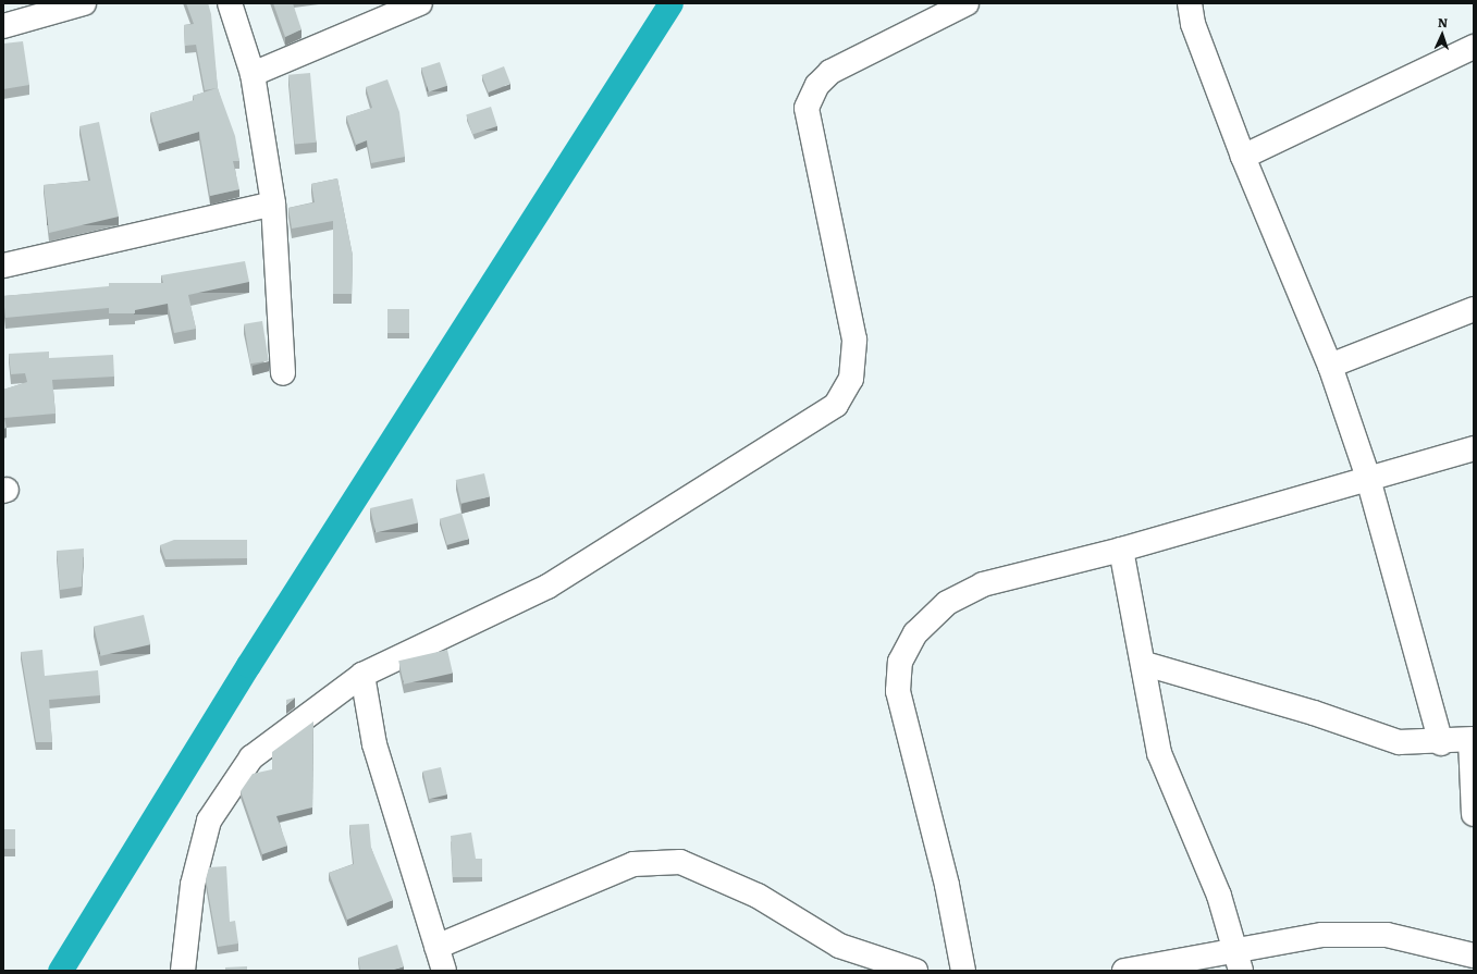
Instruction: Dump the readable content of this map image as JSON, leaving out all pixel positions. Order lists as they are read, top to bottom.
{
  "north": "top"
}
